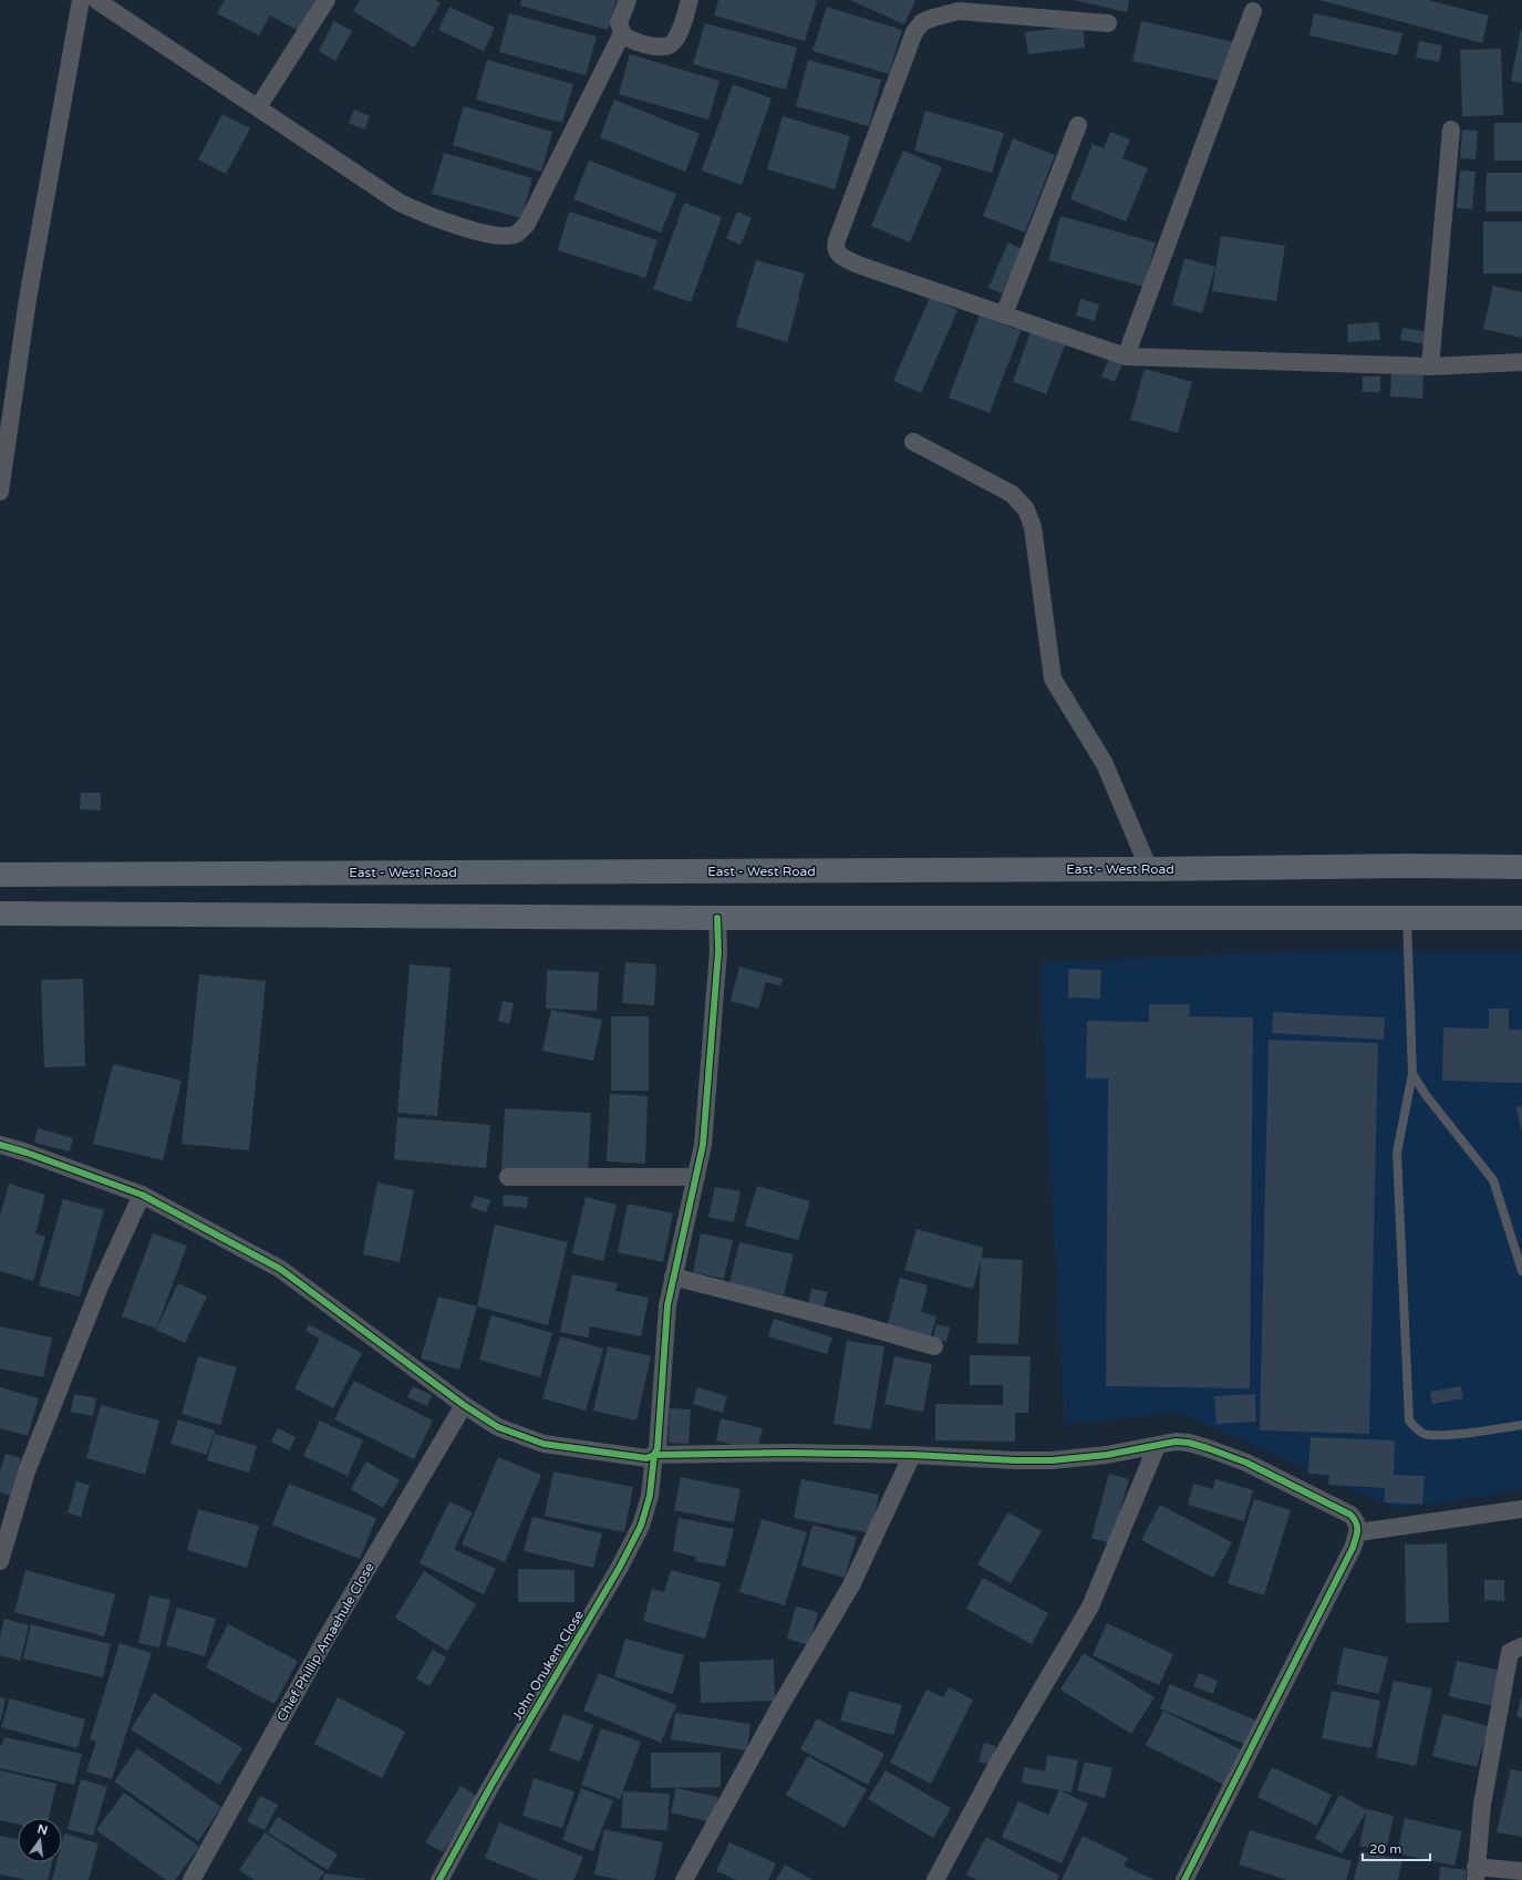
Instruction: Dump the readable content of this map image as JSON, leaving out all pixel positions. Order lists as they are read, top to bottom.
{
  "streets": {
    "main road": ["East - West Road"],
    "street": ["Chief Phillip Amaehule Close", "John Onukem Close"]
  },
  "scale_bar": "20 m",
  "north": "top"
}
